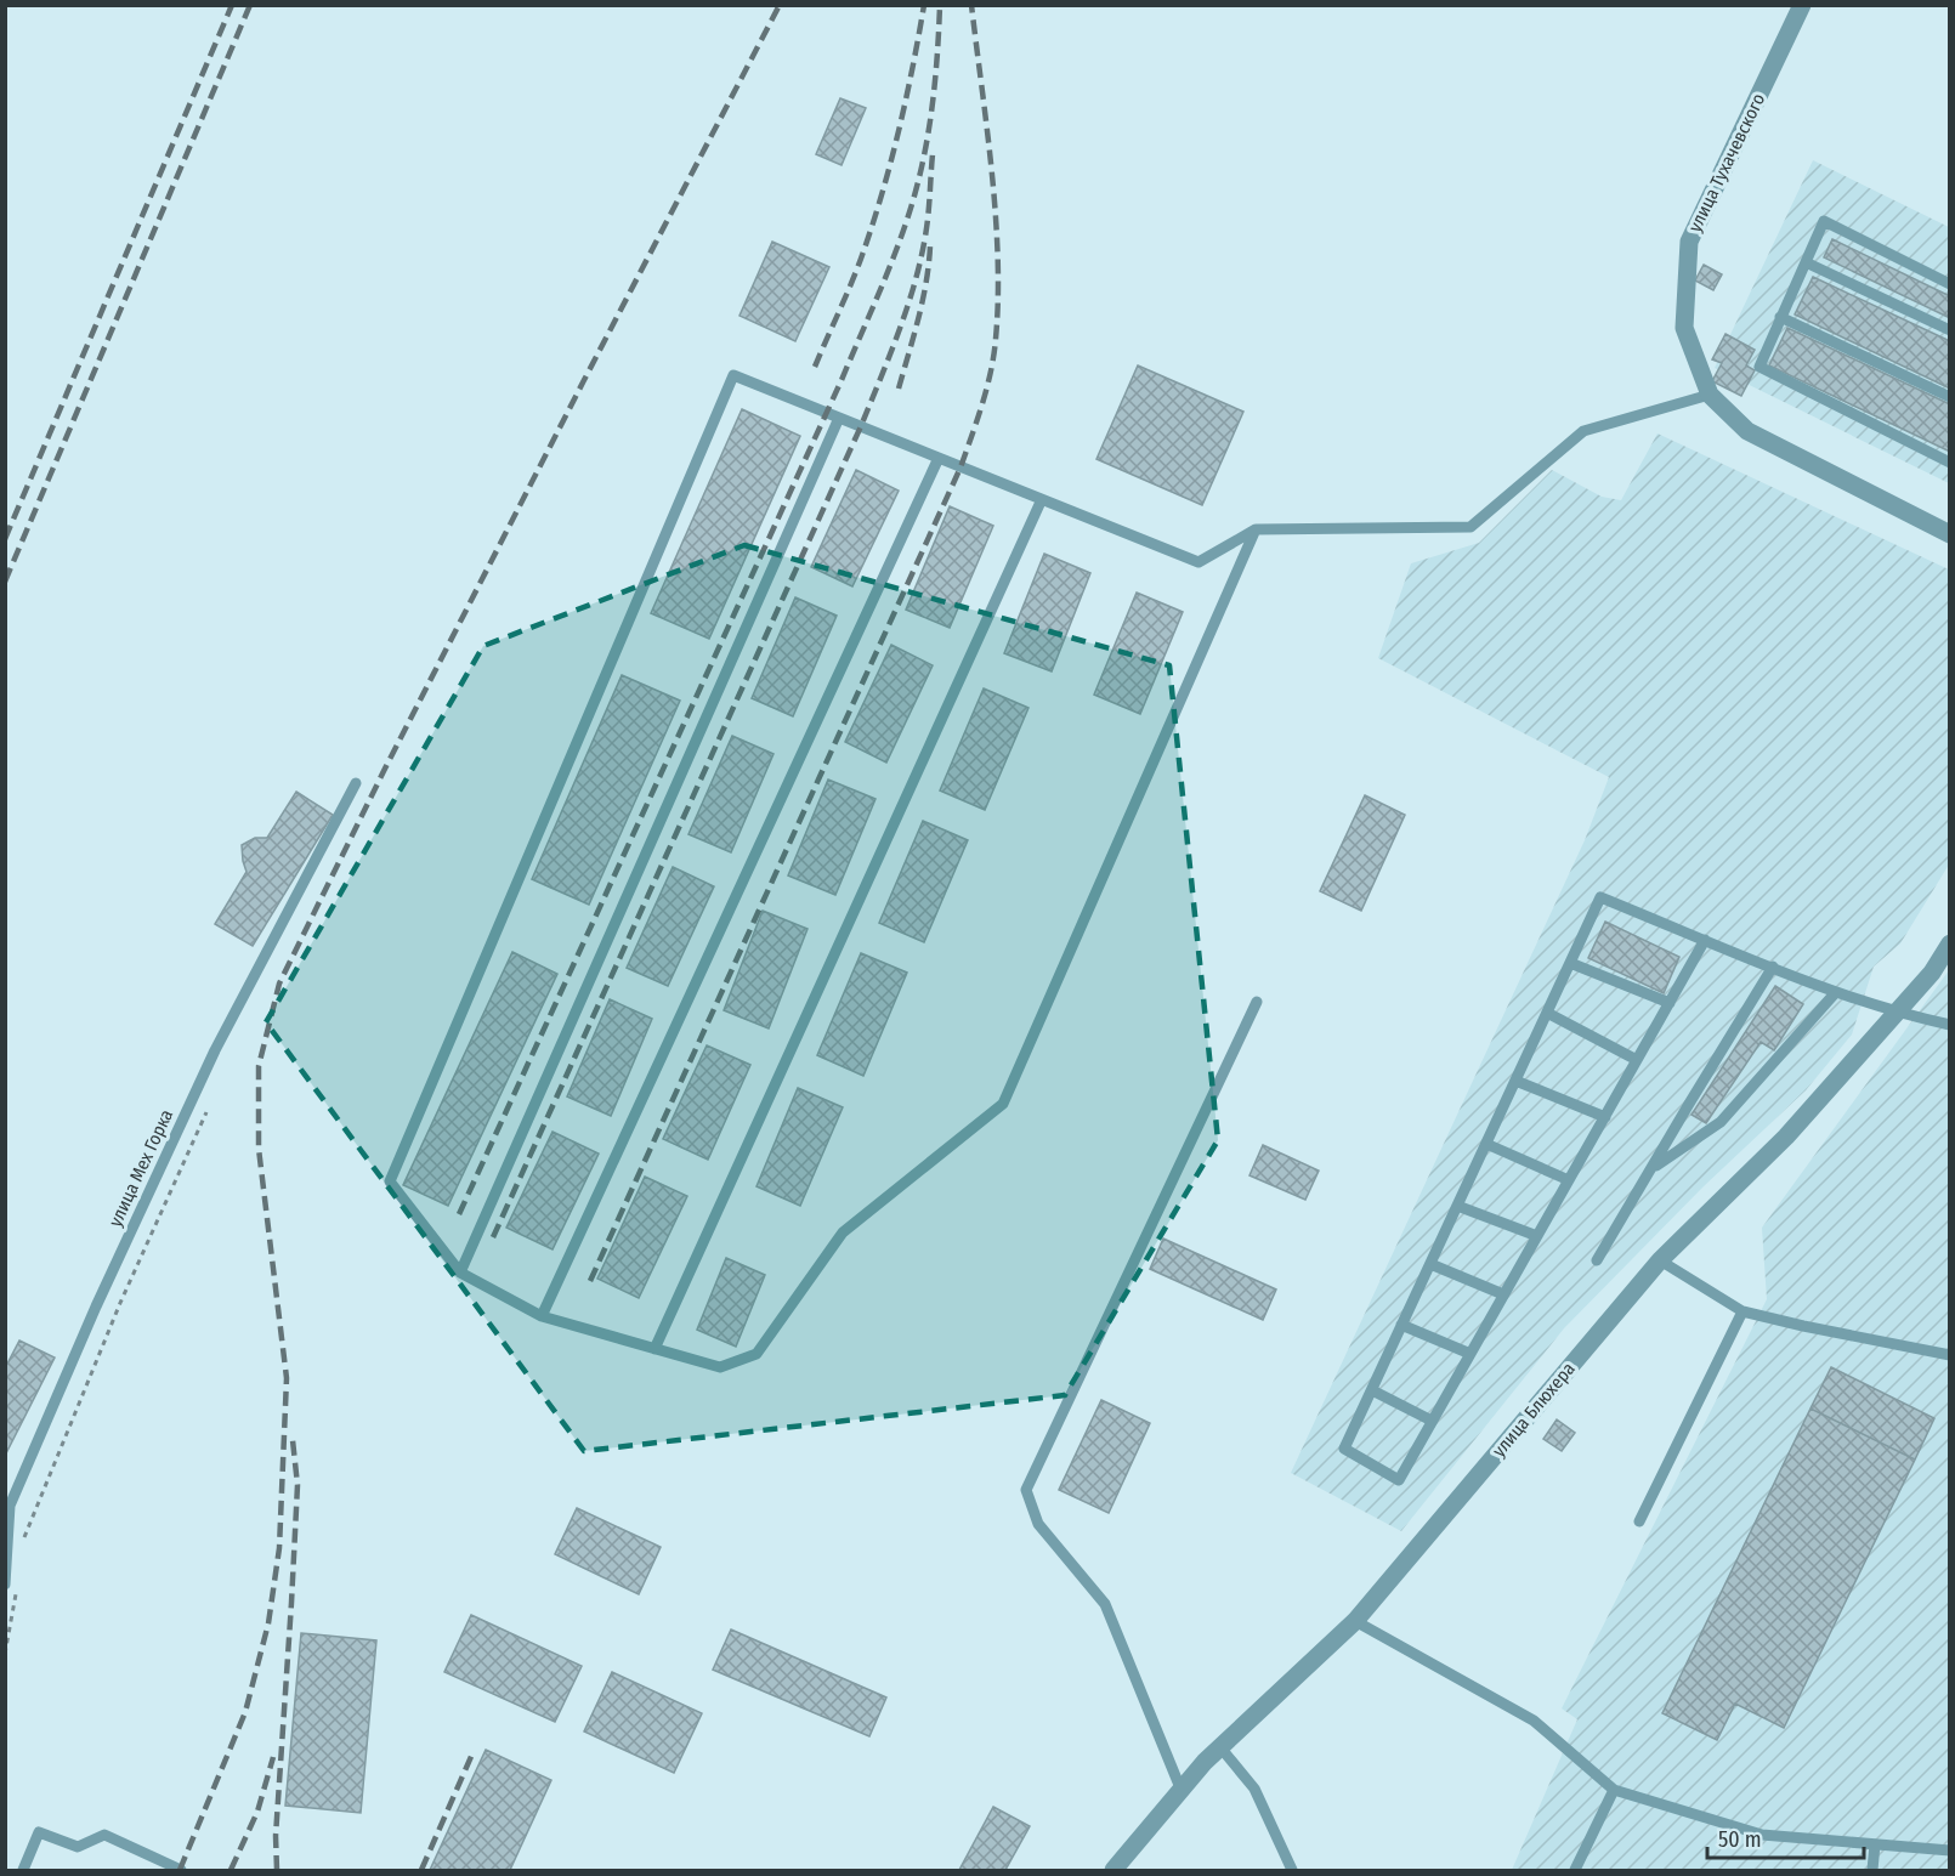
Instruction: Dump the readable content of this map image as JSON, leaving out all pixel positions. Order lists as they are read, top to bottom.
{
  "streets": {
    "street": ["улица Тухачевского", "улица Блюхера"],
    "lane": ["улица Мех Горка"]
  },
  "scale_bar": "50 m"
}
